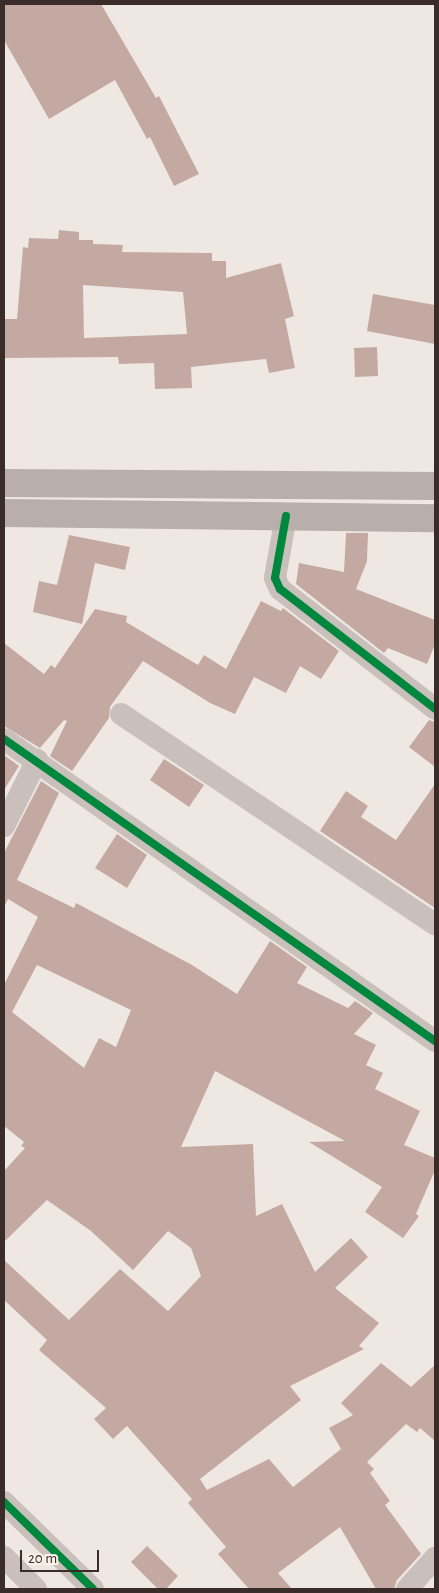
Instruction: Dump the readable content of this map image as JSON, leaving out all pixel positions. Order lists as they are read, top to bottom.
{
  "scale_bar": "20 m"
}
